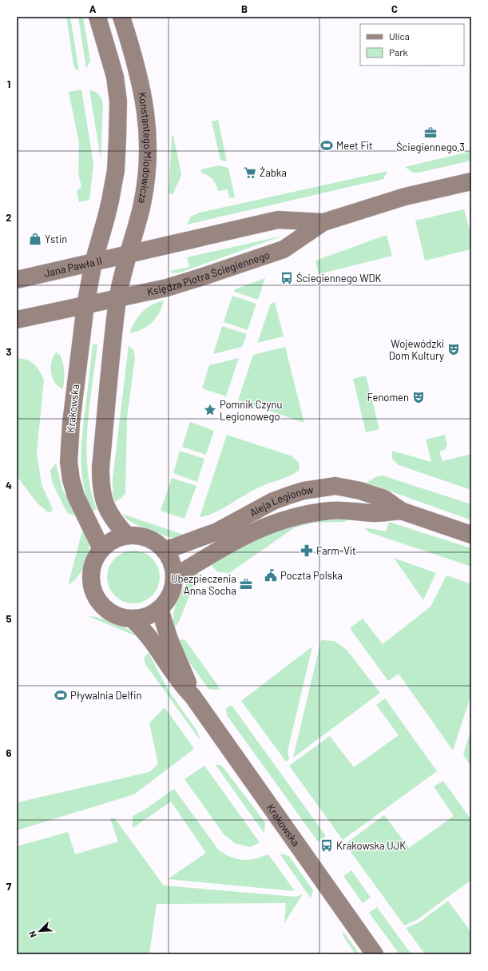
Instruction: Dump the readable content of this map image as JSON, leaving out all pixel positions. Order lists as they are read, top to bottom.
{
  "streets": {
    "street": [
      "Konstantego Miodowicza",
      "Jana Pawła II",
      "Księdza Piotra Ściegiennego",
      "Krakowska",
      "Aleja Legionów"
    ]
  },
  "crossings": [
    ["Konstantego Miodowicza", "Jana Pawła II"],
    ["Konstantego Miodowicza", "Księdza Piotra Ściegiennego"],
    ["Jana Pawła II", "Księdza Piotra Ściegiennego"],
    ["Jana Pawła II", "Krakowska"],
    ["Księdza Piotra Ściegiennego", "Krakowska"],
    ["Krakowska", "Aleja Legionów"]
  ],
  "places": {
    "office": ["Ściegiennego 3", "Ubezpieczenia Anna Socha"],
    "sports": ["Meet Fit", "Pływalnia Delfin"],
    "supermarket": ["Żabka"],
    "shop": ["Ystin"],
    "bus stop": ["Ściegiennego WDK", "Krakowska UJK"],
    "theatre": ["Wojewódzki Dom Kultury", "Fenomen"],
    "place": ["Pomnik Czynu Legionowego"],
    "pharmacy": ["Farm-Vit"],
    "public building": ["Poczta Polska"]
  },
  "legend": ["Ulica", "Park"],
  "north": "bottom left",
  "grid": {
    "columns": ["A", "B", "C"],
    "rows": [
      "1",
      "2",
      "3",
      "4",
      "5",
      "6",
      "7"
    ]
  }
}
